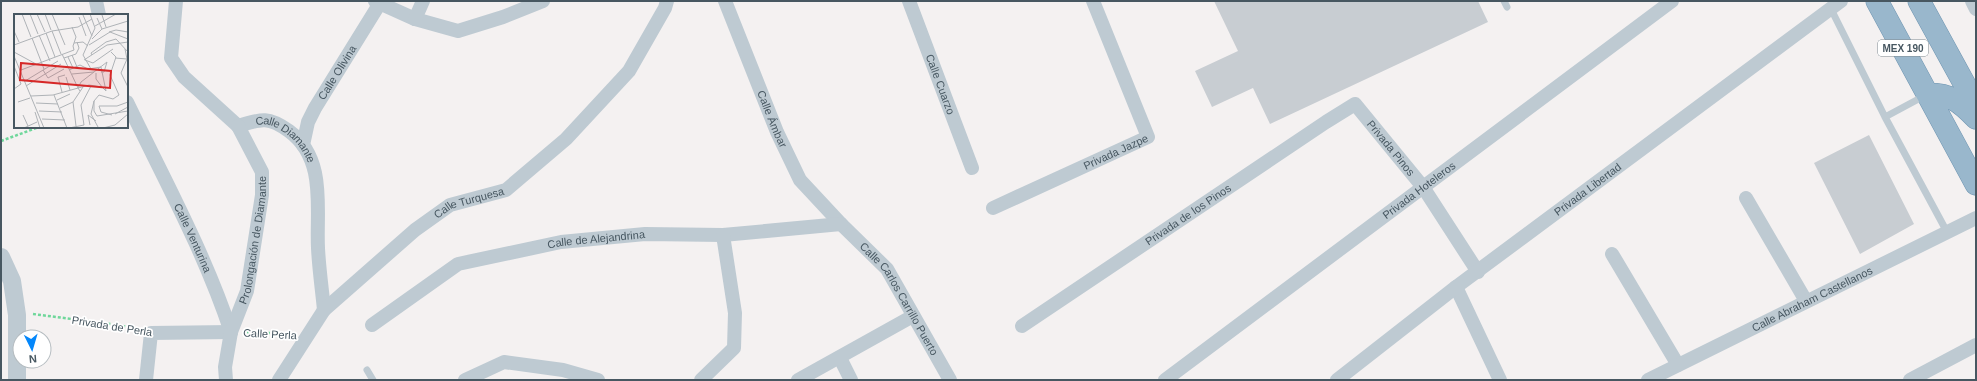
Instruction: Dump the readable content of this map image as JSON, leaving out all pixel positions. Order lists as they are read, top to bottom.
{
  "streets": {
    "highway": ["MEX 190"],
    "street": [
      "Calle Olivina",
      "Calle Cuarzo",
      "Calle Ámbar",
      "Calle Diamante",
      "Privada Pinos",
      "Privada Jazpe",
      "Privada Hoteleros",
      "Privada Libertad",
      "Calle Turquesa",
      "Privada de los Pinos",
      "Calle Venturina",
      "Prolongación de Diamante",
      "Calle de Alejandrina",
      "Calle Abraham Castellanos",
      "Calle Carlos Carrillo Puerto",
      "Privada de Perla"
    ],
    "path": ["Calle Perla"]
  },
  "crossings": [
    ["Calle Olivina", "Calle Diamante"],
    ["Calle Ámbar", "Calle de Alejandrina"],
    ["Calle Ámbar", "Calle Carlos Carrillo Puerto"],
    ["Calle Diamante", "Calle Turquesa"],
    ["Calle Diamante", "Prolongación de Diamante"],
    ["Privada Pinos", "Privada Hoteleros"],
    ["Privada Pinos", "Privada Libertad"],
    ["Privada Pinos", "Privada de los Pinos"],
    ["Calle Turquesa", "Calle Perla"],
    ["Calle Venturina", "Prolongación de Diamante"],
    ["Calle Venturina", "Privada de Perla"],
    ["Calle Venturina", "Calle Perla"],
    ["Prolongación de Diamante", "Privada de Perla"],
    ["Prolongación de Diamante", "Calle Perla"],
    ["Calle de Alejandrina", "Calle Carlos Carrillo Puerto"],
    ["Privada de Perla", "Calle Perla"]
  ],
  "north": "bottom"
}
